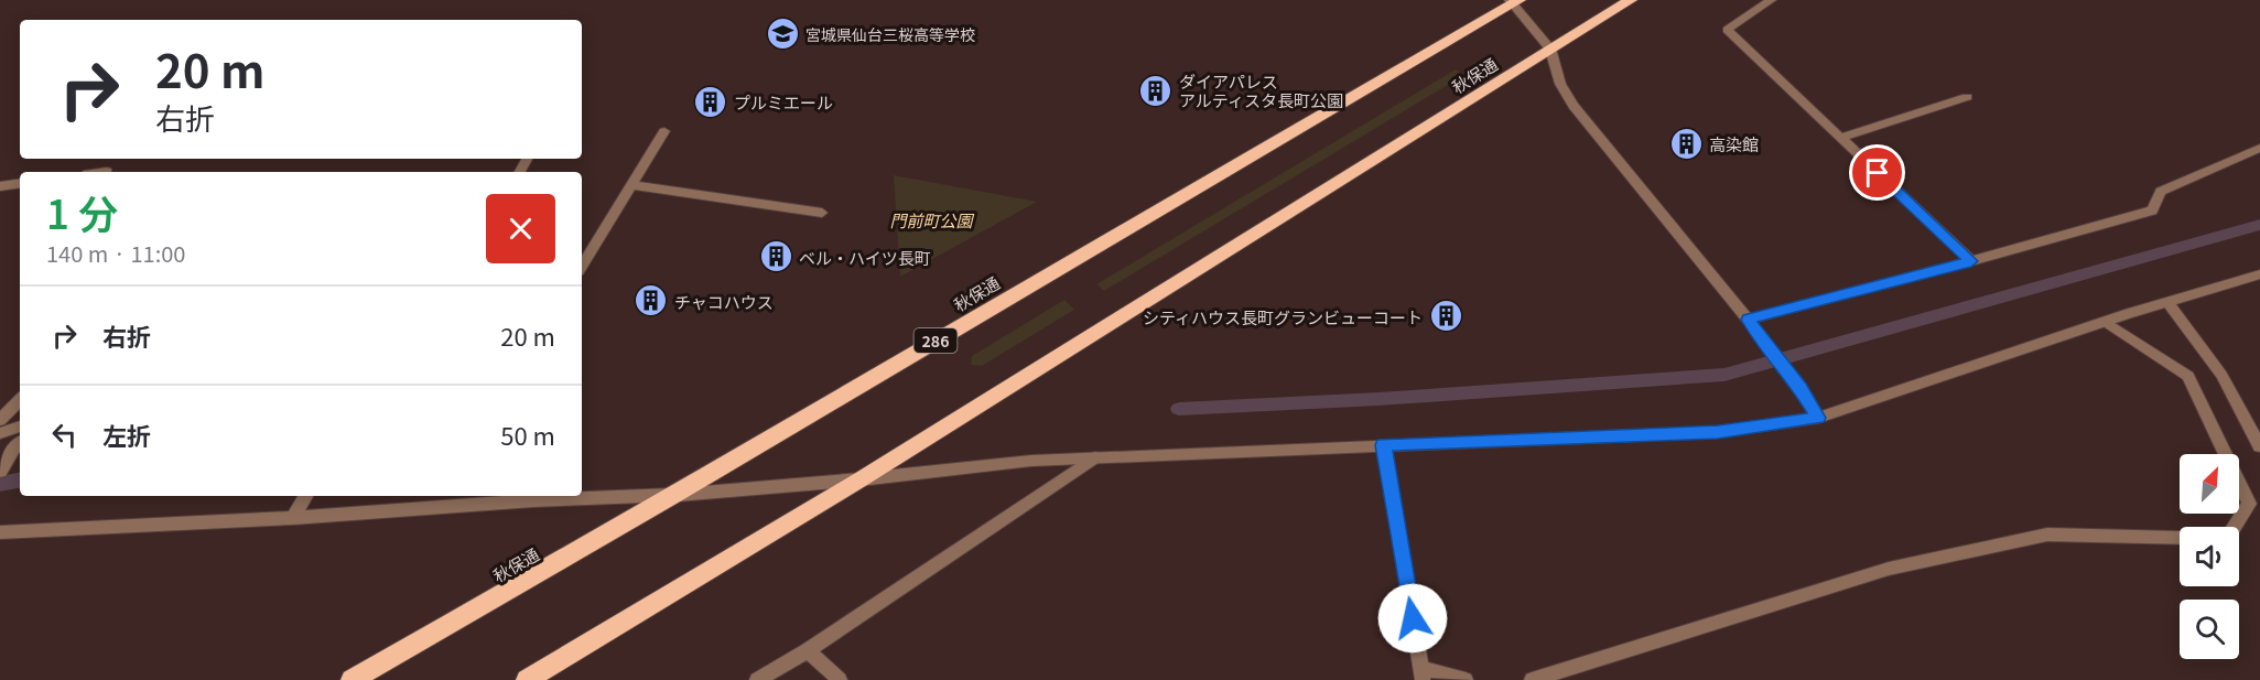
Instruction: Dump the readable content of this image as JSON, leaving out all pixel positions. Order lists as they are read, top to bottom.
{
  "streets": {
    "highway": ["秋保通", "286"]
  },
  "parks": ["門前町公園"],
  "places": {
    "school or university": ["宮城県仙台三桜高等学校"],
    "building": [
      "ダイアパレス アルティスタ長町公園",
      "プルミエール",
      "高染館",
      "ベル・ハイツ長町",
      "チャコハウス",
      "シティハウス長町グランビューコート"
    ]
  },
  "north": "top right",
  "page": {
    "turn": ["20 m", "右折"],
    "heading": ["1 分", "140 m · 11:00"],
    "list": [
      {
        "name": "右折",
        "value": "20 m"
      },
      {
        "name": "左折",
        "value": "50 m"
      }
    ]
  }
}
